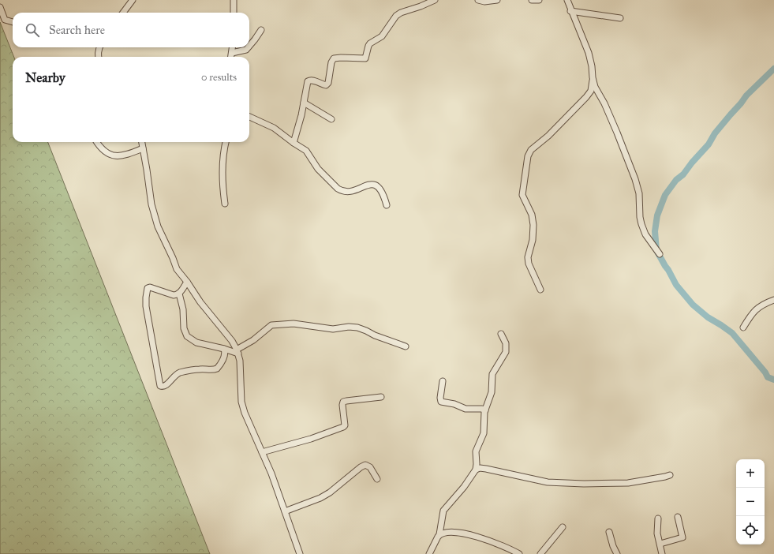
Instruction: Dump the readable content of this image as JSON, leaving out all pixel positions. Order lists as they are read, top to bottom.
{
  "page": {
    "search": "Search here",
    "heading": ["Nearby", "0 results"],
    "map_buttons": ["+", "−"]
  }
}
